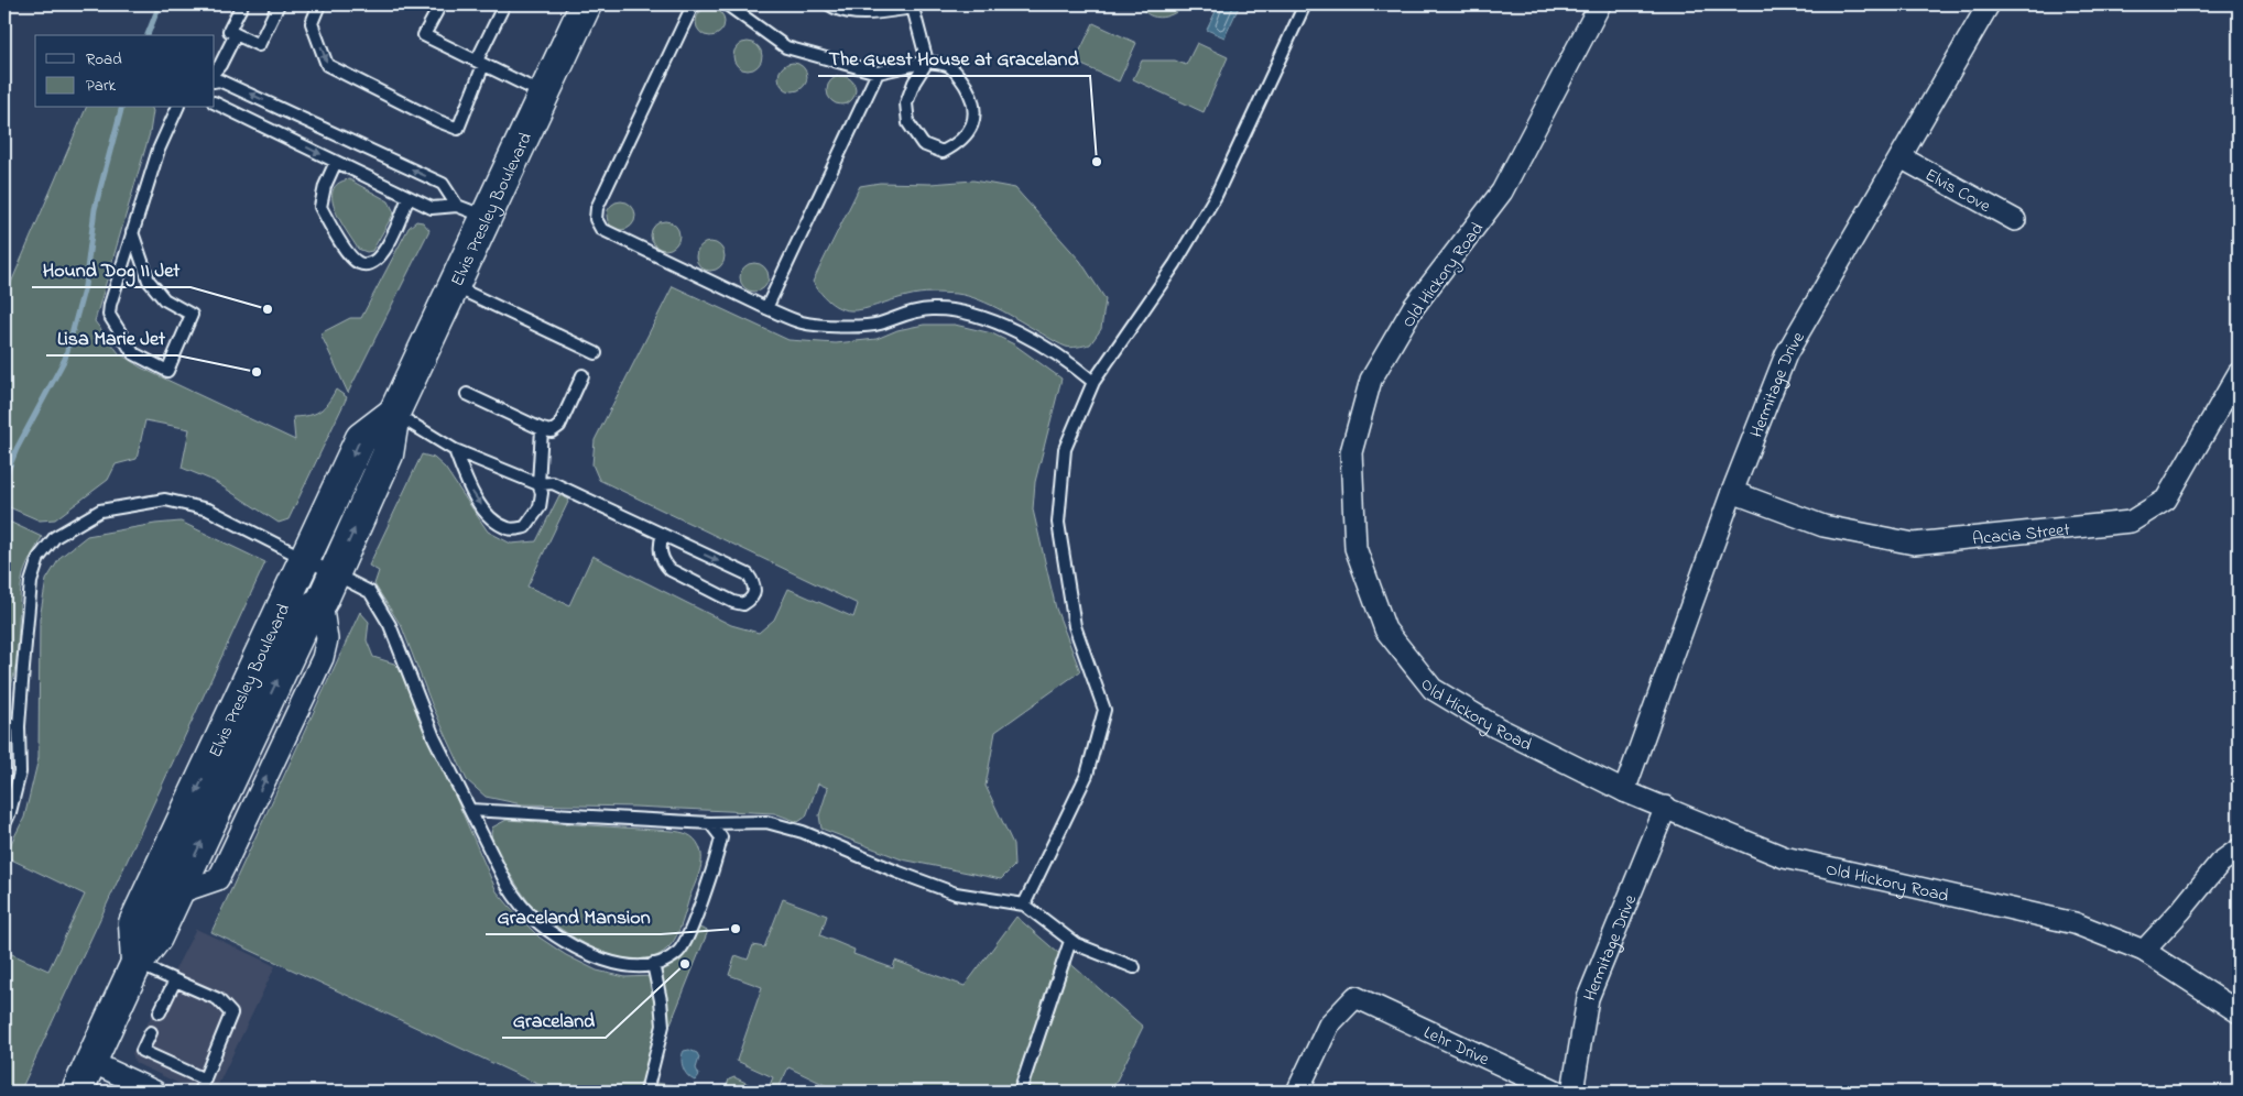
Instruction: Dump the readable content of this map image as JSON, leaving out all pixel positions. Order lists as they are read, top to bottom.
{
  "streets": {
    "main road": ["Elvis Presley Boulevard"],
    "street": [
      "Elvis Cove",
      "Old Hickory Road",
      "Hermitage Drive",
      "Acacia Street",
      "Lehr Drive"
    ]
  },
  "crossings": [
    ["Elvis Cove", "Hermitage Drive"],
    ["Old Hickory Road", "Hermitage Drive"],
    ["Hermitage Drive", "Acacia Street"]
  ],
  "places": [
    "The Guest House at Graceland",
    "Hound Dog II Jet",
    "Lisa Marie Jet",
    "Graceland Mansion",
    "Graceland"
  ],
  "legend": ["Road", "Park"]
}
